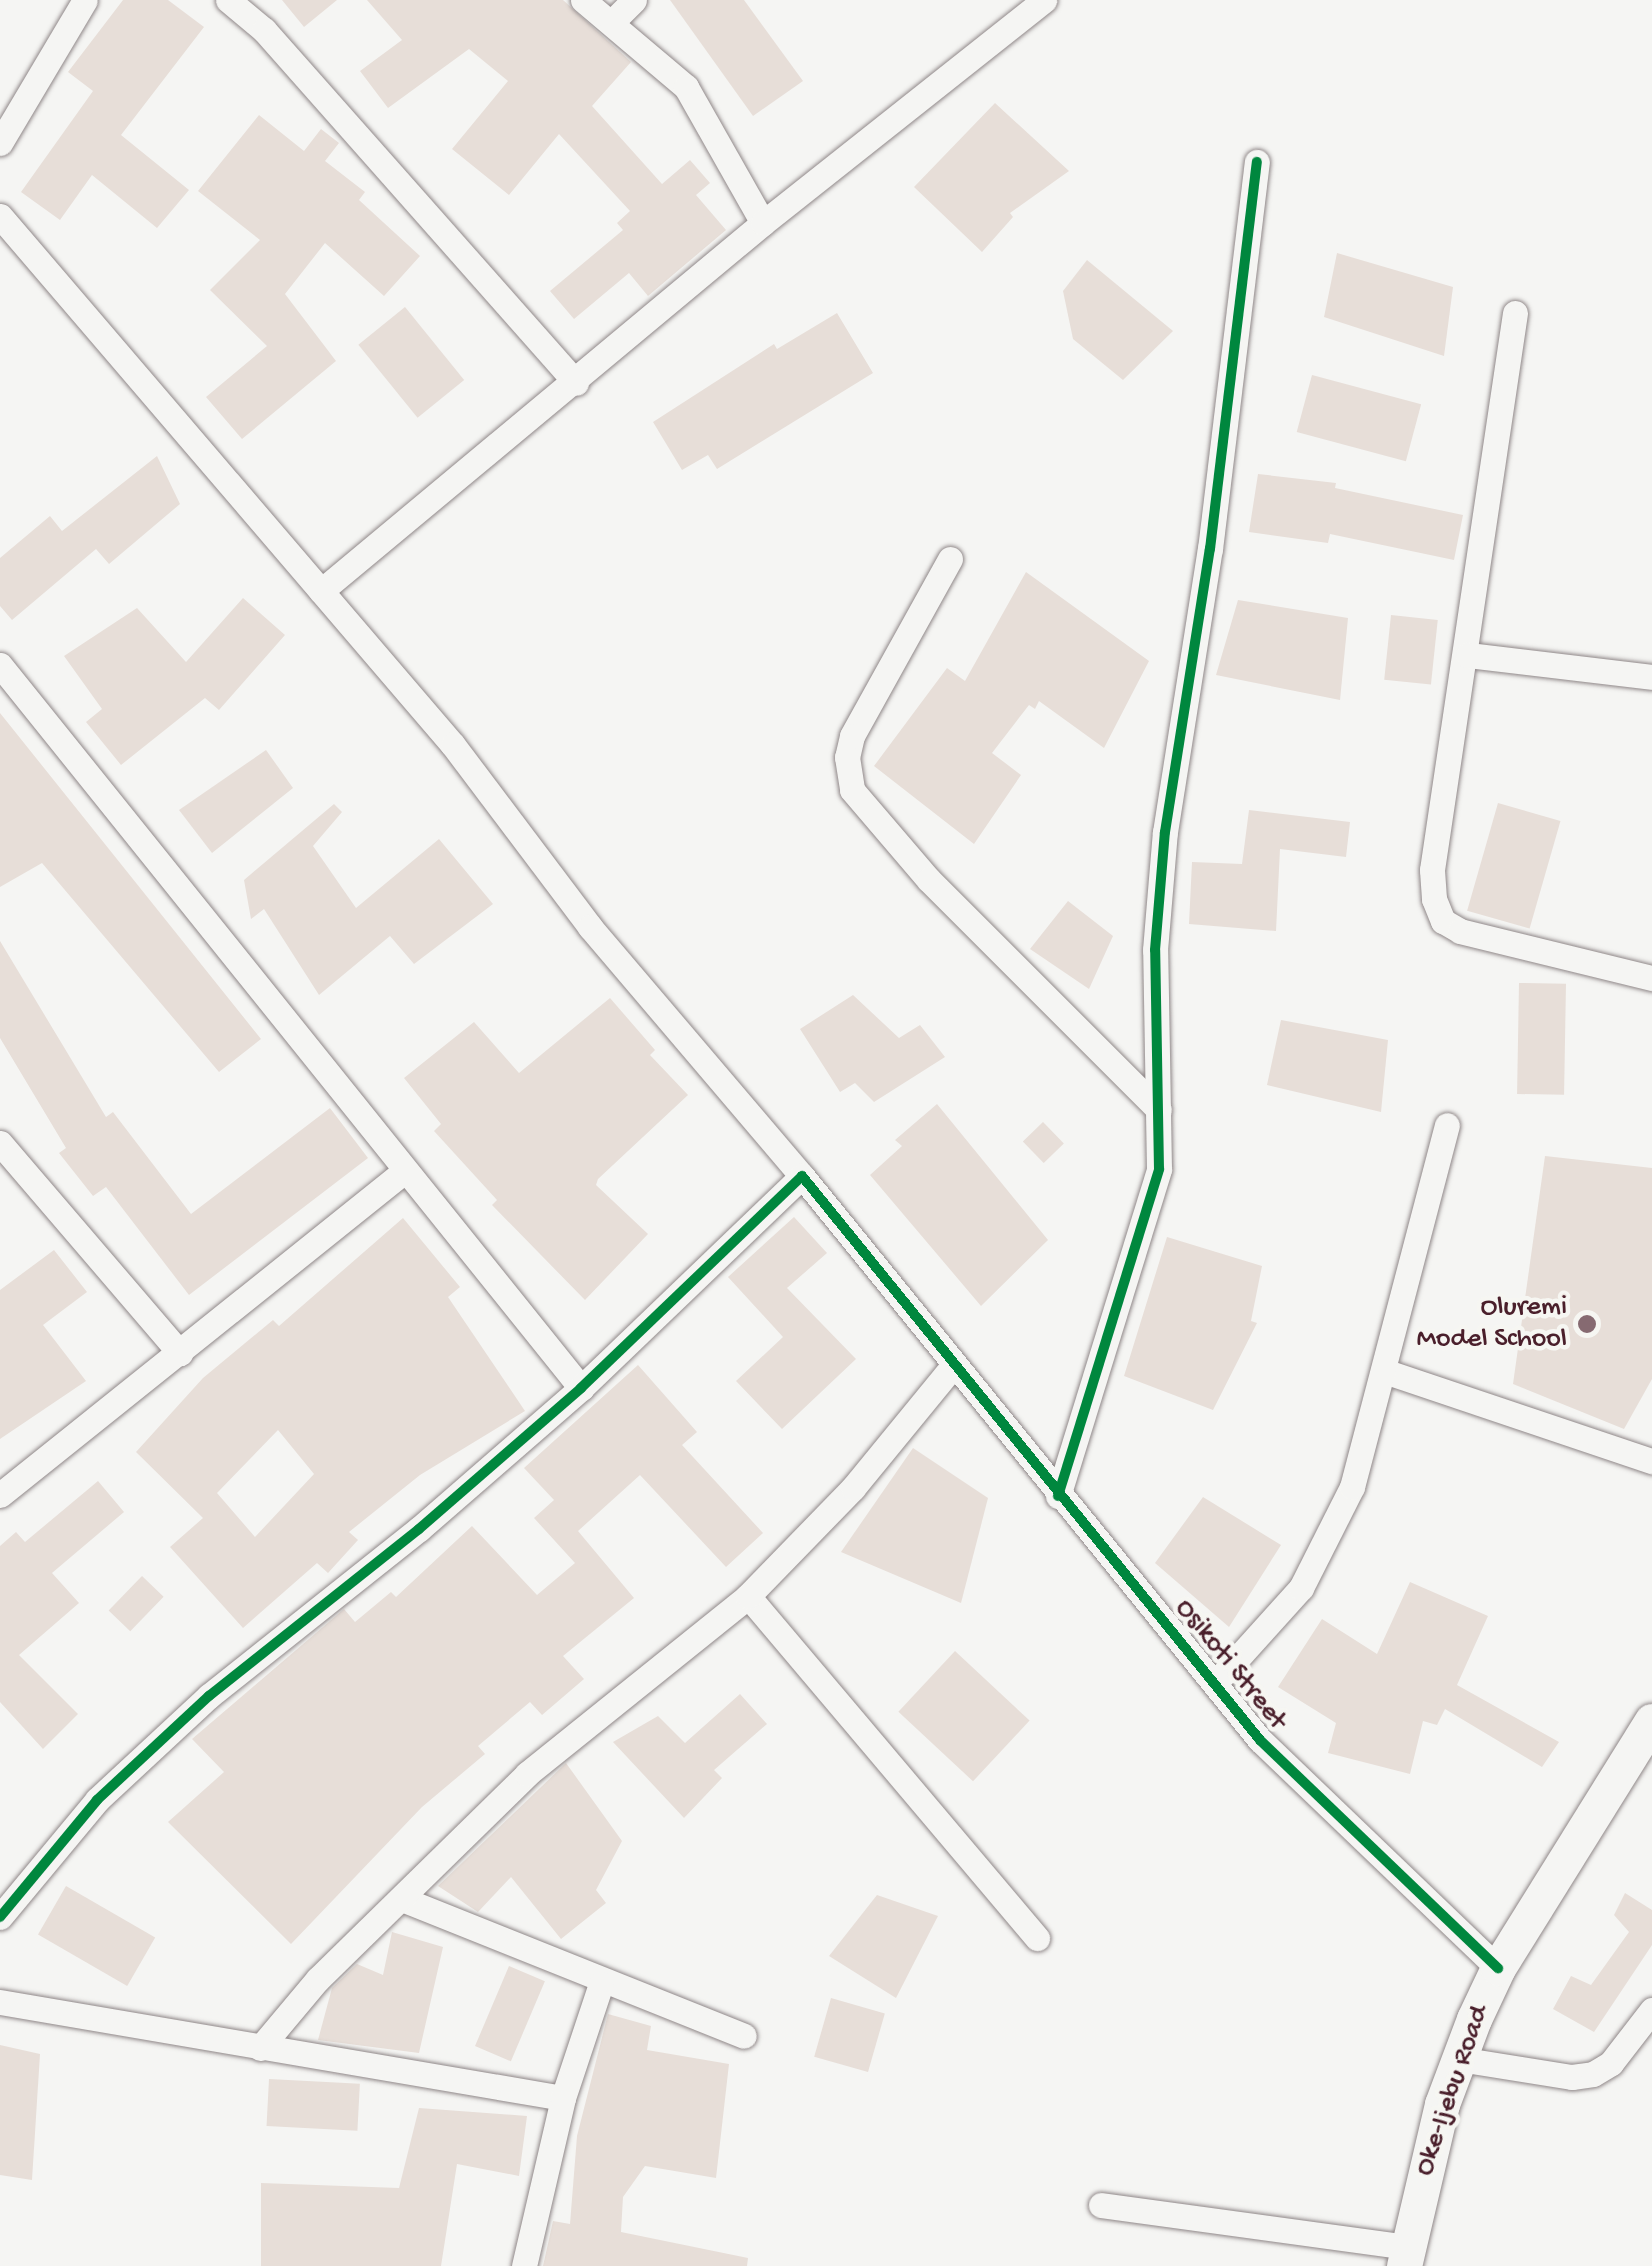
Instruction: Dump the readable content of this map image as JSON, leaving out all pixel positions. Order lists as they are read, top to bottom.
{
  "streets": {
    "main road": ["Oke-Ijebu Road"],
    "street": ["Osikoti Street"]
  },
  "crossings": [
    ["Osikoti Street", "Oke-Ijebu Road"]
  ],
  "places": ["Oluremi Model School"]
}
